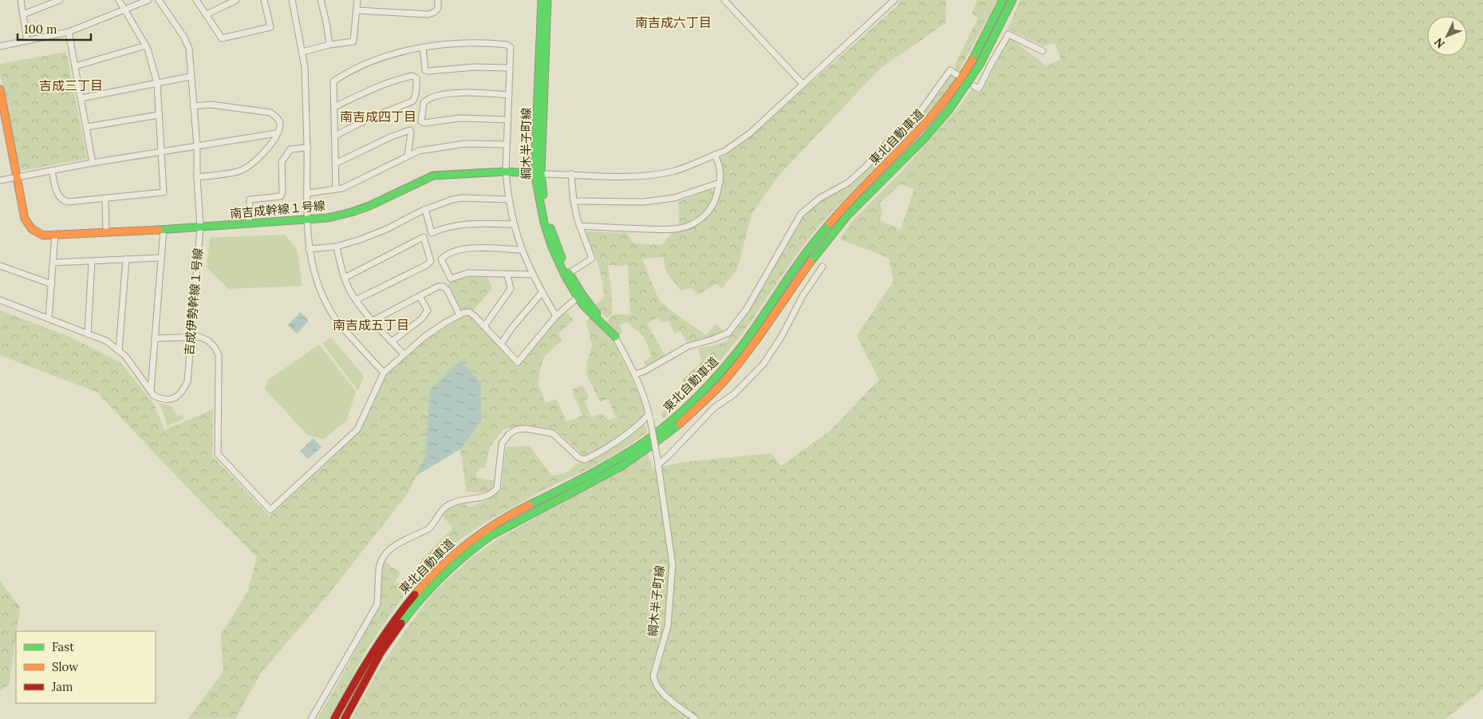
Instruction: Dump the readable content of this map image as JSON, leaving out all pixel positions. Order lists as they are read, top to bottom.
{
  "streets": {
    "main road": ["東北自動車道", "綱木半子町線", "南吉成幹線１号線"],
    "street": ["吉成伊勢幹線１号線"]
  },
  "crossings": [
    ["綱木半子町線", "南吉成幹線１号線"],
    ["南吉成幹線１号線", "吉成伊勢幹線１号線"]
  ],
  "districts": [
    "南吉成六丁目",
    "吉成三丁目",
    "南吉成四丁目",
    "南吉成五丁目"
  ],
  "legend": ["Fast", "Slow", "Jam"],
  "scale_bar": "100 m",
  "north": "bottom left"
}
